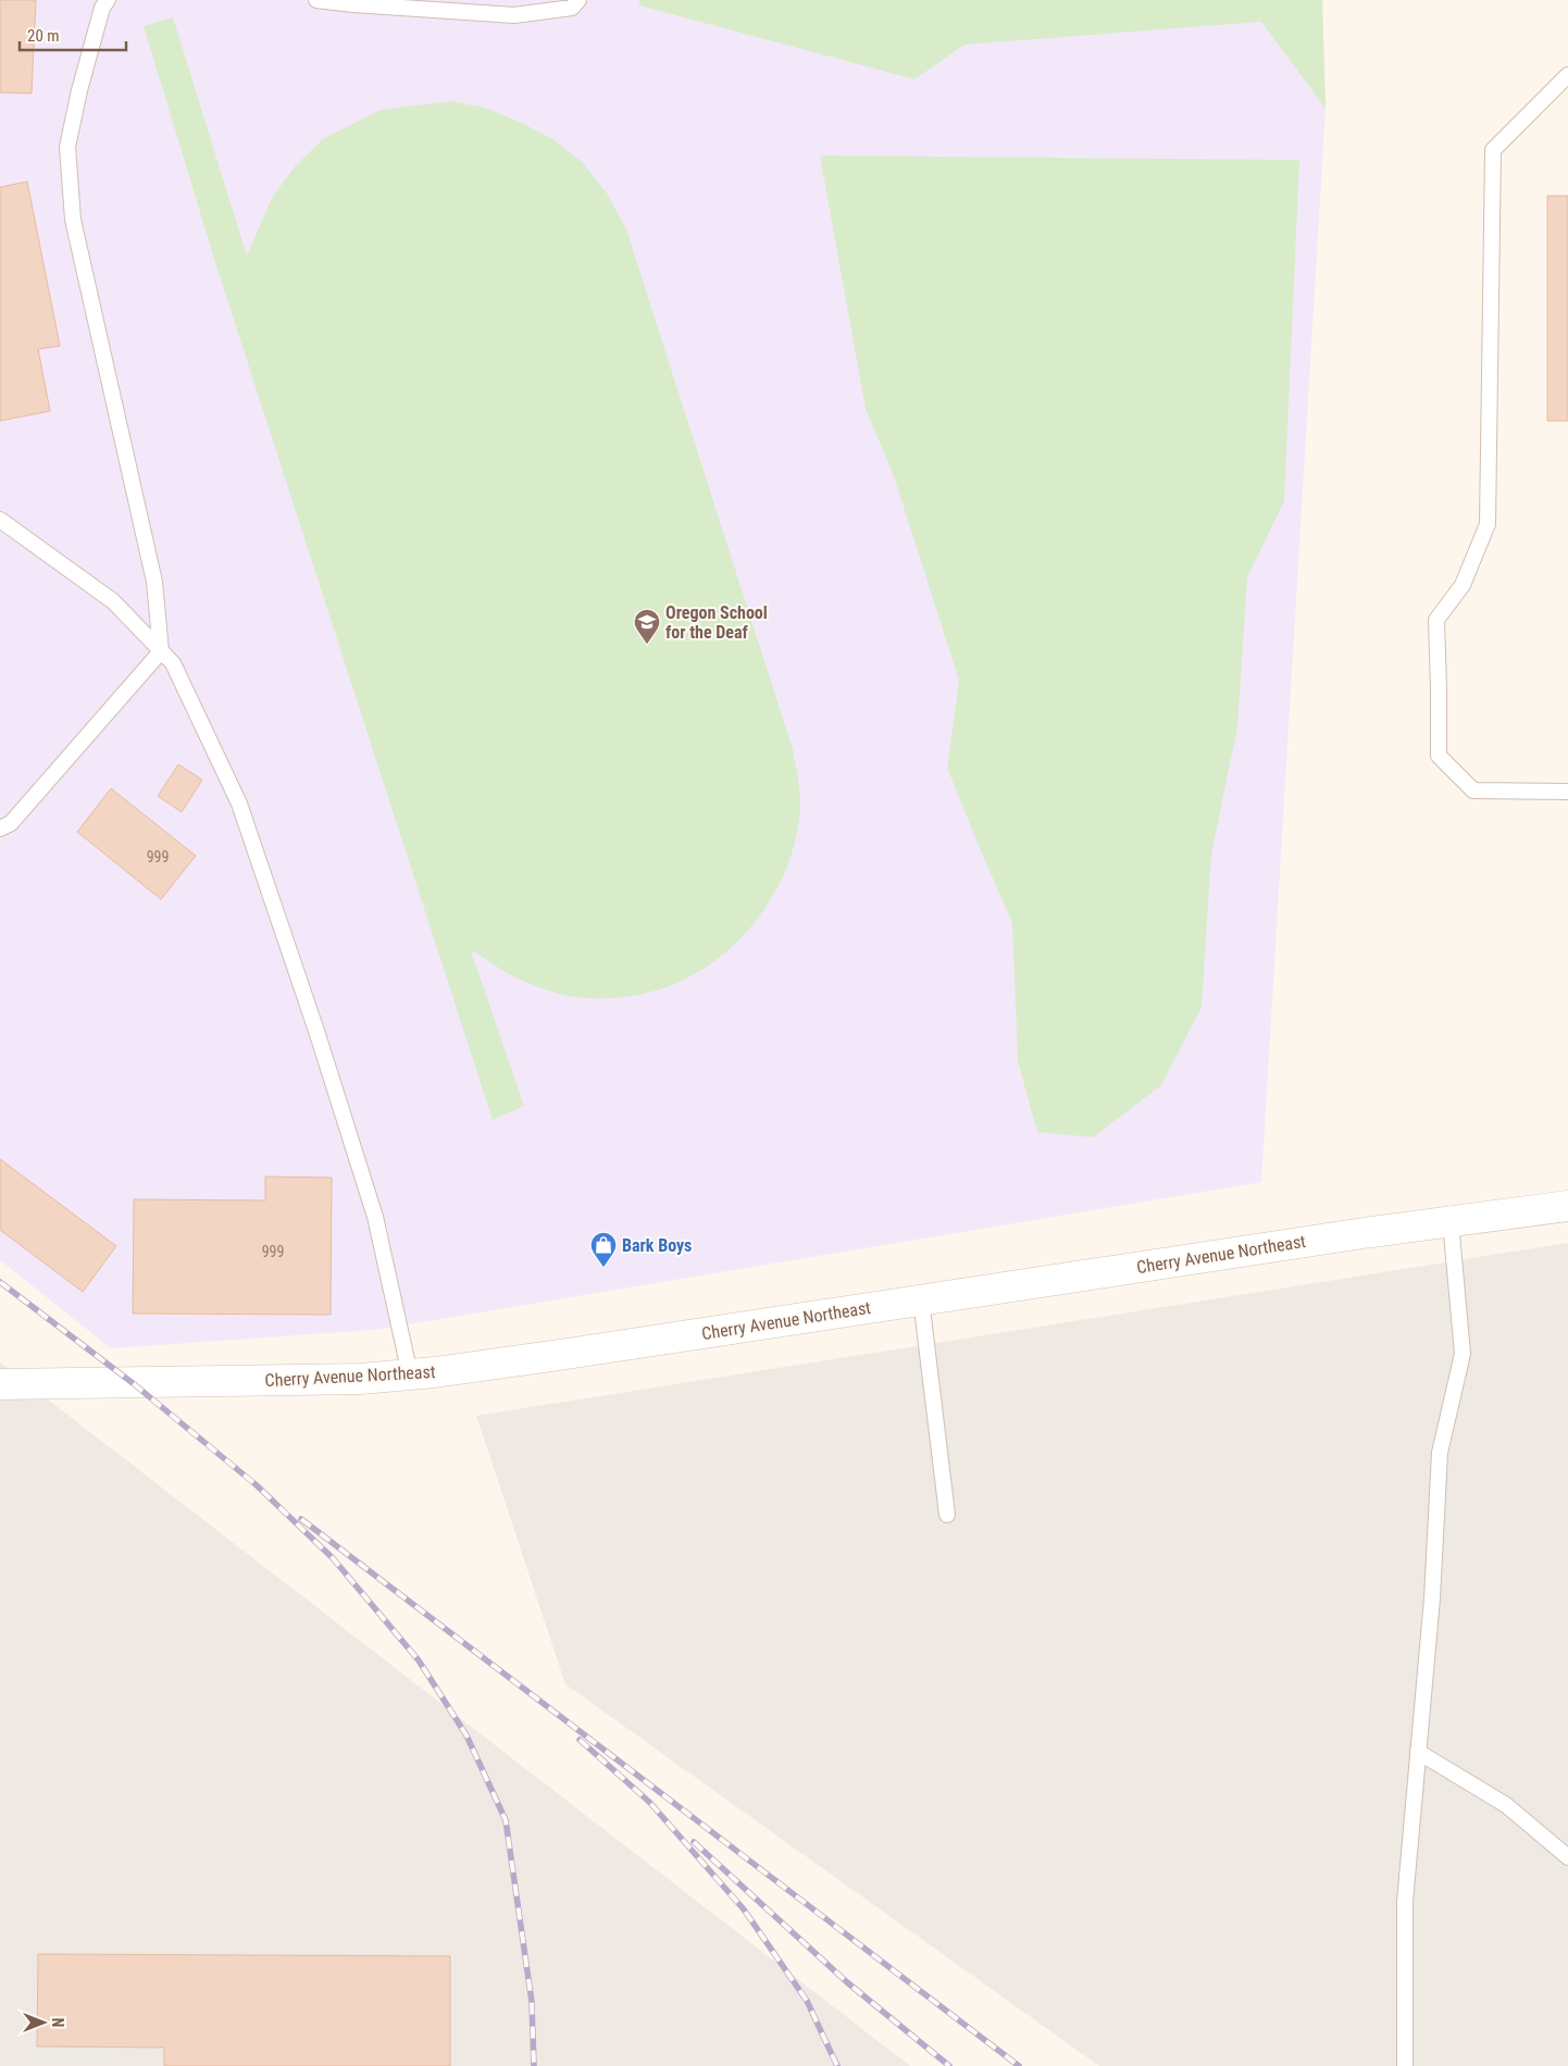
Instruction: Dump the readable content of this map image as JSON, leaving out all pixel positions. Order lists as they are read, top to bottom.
{
  "streets": {
    "main road": ["Cherry Avenue Northeast"]
  },
  "places": {
    "school or university": ["Oregon School for the Deaf"],
    "shop": ["Bark Boys"]
  },
  "house_numbers": ["999", "999"],
  "scale_bar": "20 m",
  "north": "right"
}
